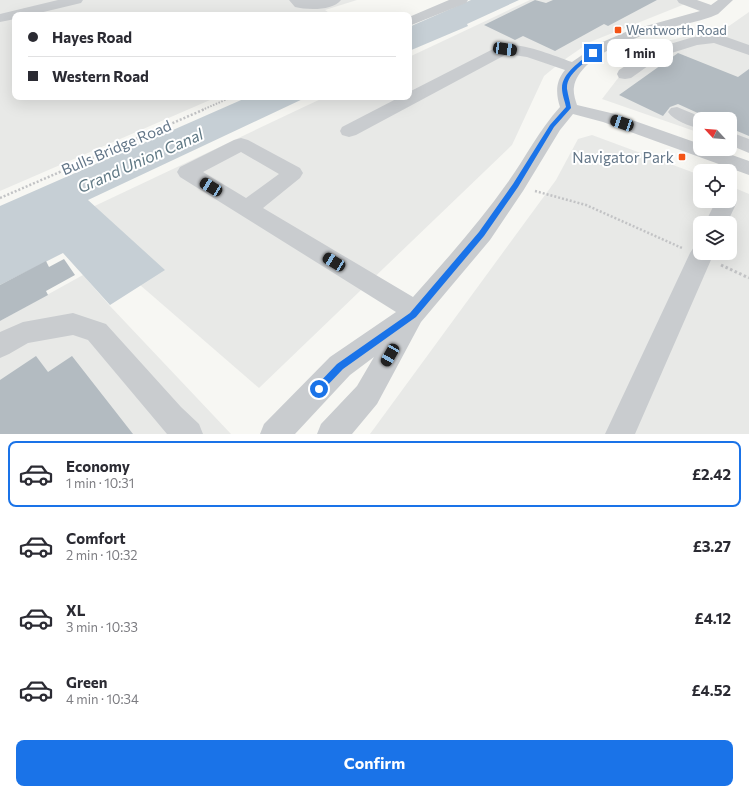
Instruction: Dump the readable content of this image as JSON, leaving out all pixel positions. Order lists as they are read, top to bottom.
{
  "streets": {
    "path": ["Bulls Bridge Road"]
  },
  "water": ["Grand Union Canal"],
  "places": {
    "transit": ["Wentworth Road", "Navigator Park"]
  },
  "north": "top left",
  "page": {
    "banner": ["Hayes Road", "Western Road"],
    "bubble": "1 min",
    "list": [
      {
        "name": "Economy",
        "note": "1 min · 10:31",
        "value": "£2.42"
      },
      {
        "name": "Comfort",
        "note": "2 min · 10:32",
        "value": "£3.27"
      },
      {
        "name": "XL",
        "note": "3 min · 10:33",
        "value": "£4.12"
      },
      {
        "name": "Green",
        "note": "4 min · 10:34",
        "value": "£4.52"
      }
    ],
    "buttons": "Confirm"
  }
}
